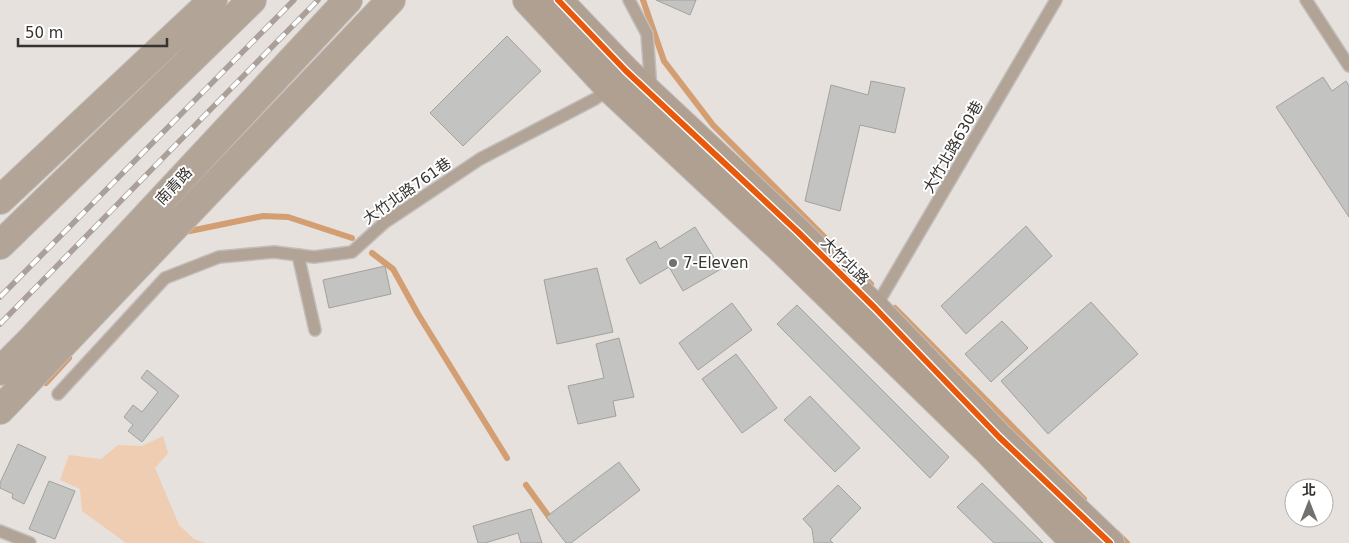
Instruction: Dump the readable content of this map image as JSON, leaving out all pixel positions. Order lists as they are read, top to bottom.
{
  "streets": {
    "main road": ["南青路"],
    "street": ["大竹北路"],
    "lane": ["大竹北路630巷", "大竹北路761巷"]
  },
  "crossings": [
    ["大竹北路630巷", "大竹北路"],
    ["大竹北路761巷", "大竹北路"]
  ],
  "places": ["7-Eleven"],
  "scale_bar": "50 m",
  "north": "top"
}
